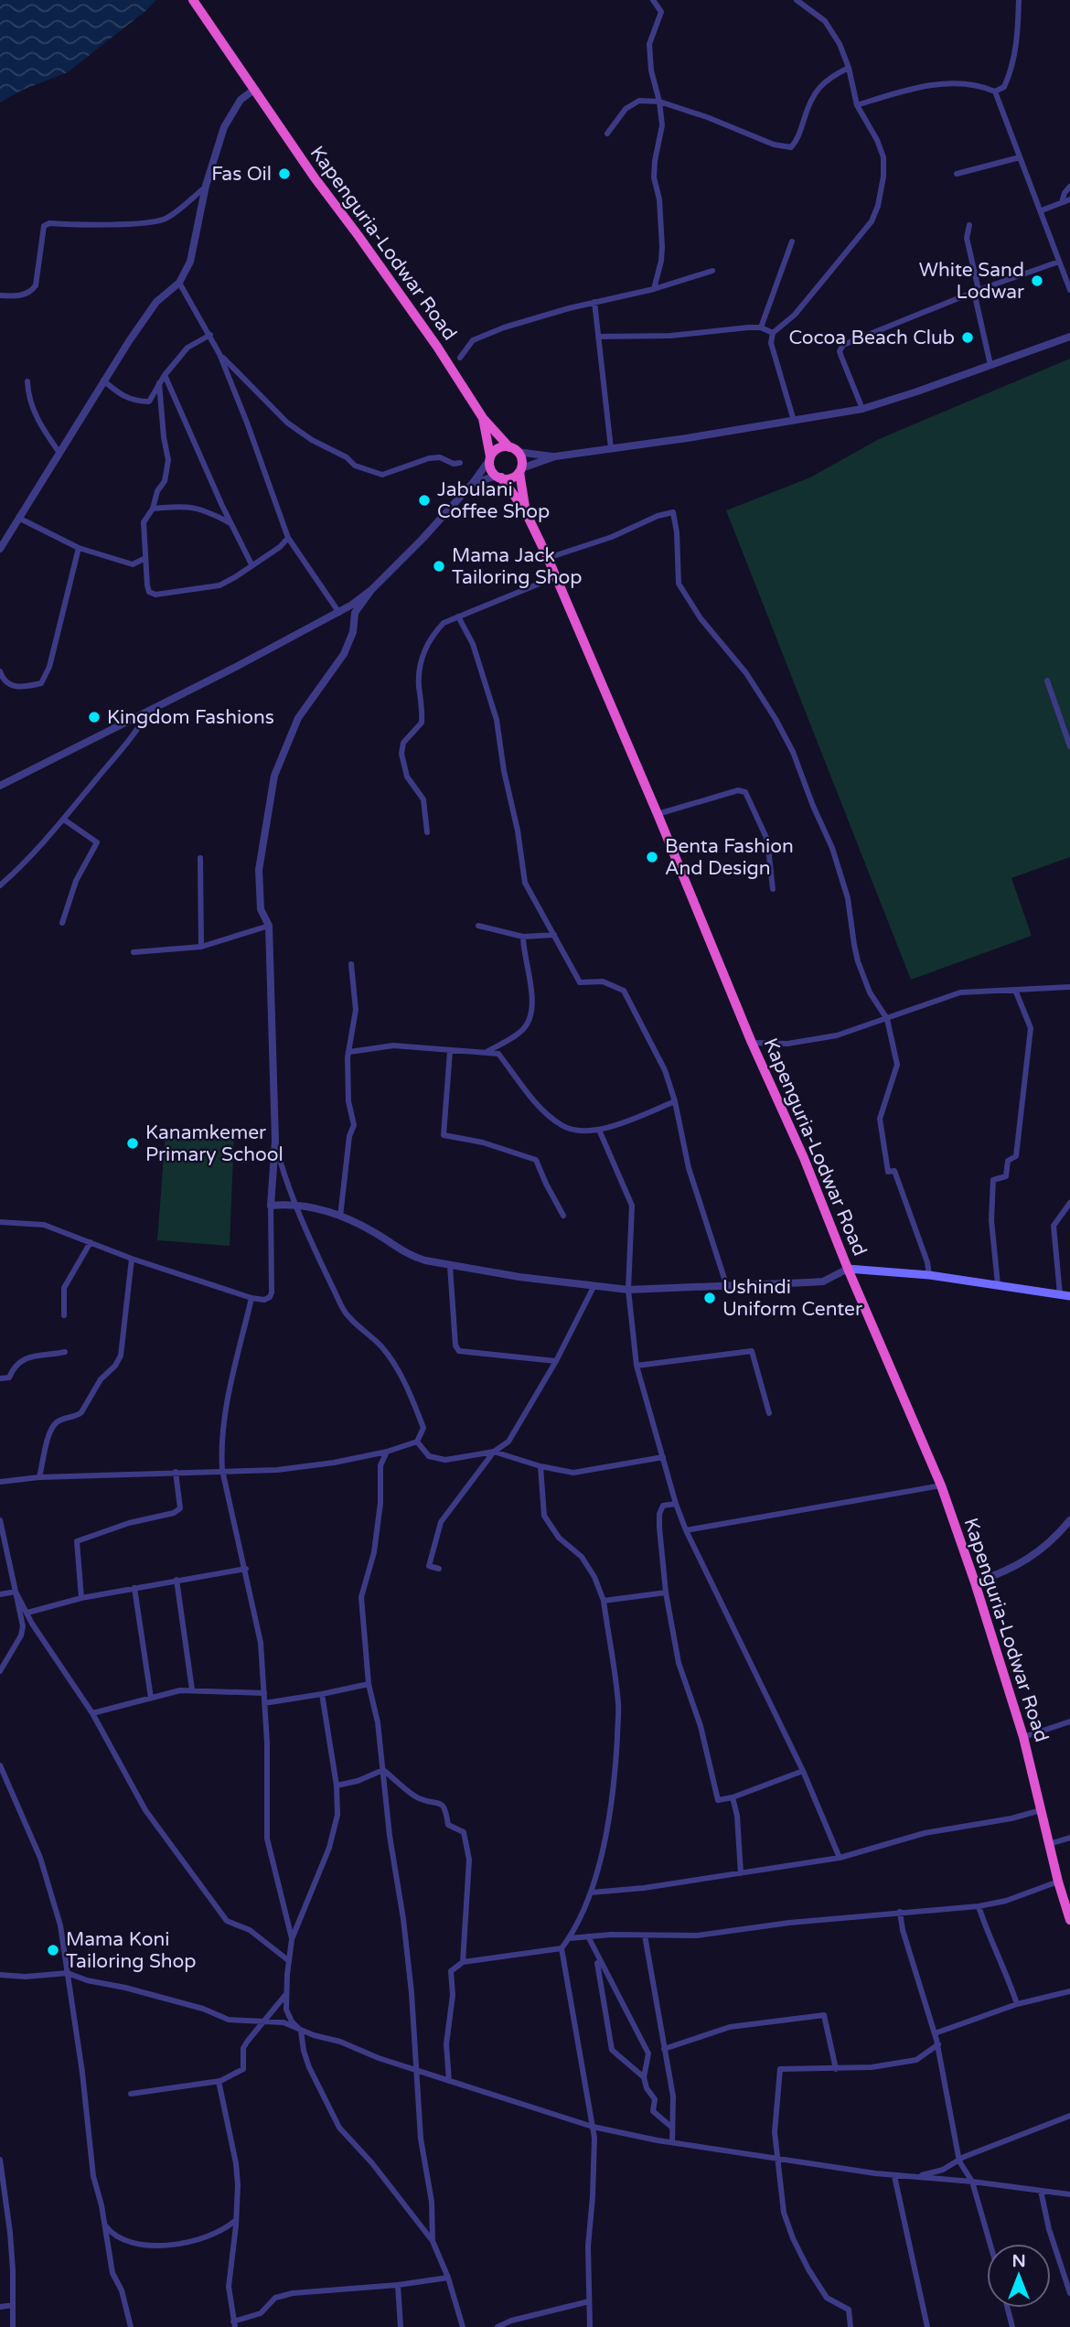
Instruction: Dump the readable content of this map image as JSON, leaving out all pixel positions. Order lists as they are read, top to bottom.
{
  "streets": {
    "highway": ["Kapenguria-Lodwar Road"]
  },
  "places": [
    "Fas Oil",
    "White Sand Lodwar",
    "Cocoa Beach Club",
    "Jabulani Coffee Shop",
    "Mama Jack Tailoring Shop",
    "Kingdom Fashions",
    "Benta Fashion And Design",
    "Kanamkemer Primary School",
    "Ushindi Uniform Center",
    "Mama Koni Tailoring Shop"
  ],
  "north": "top"
}
